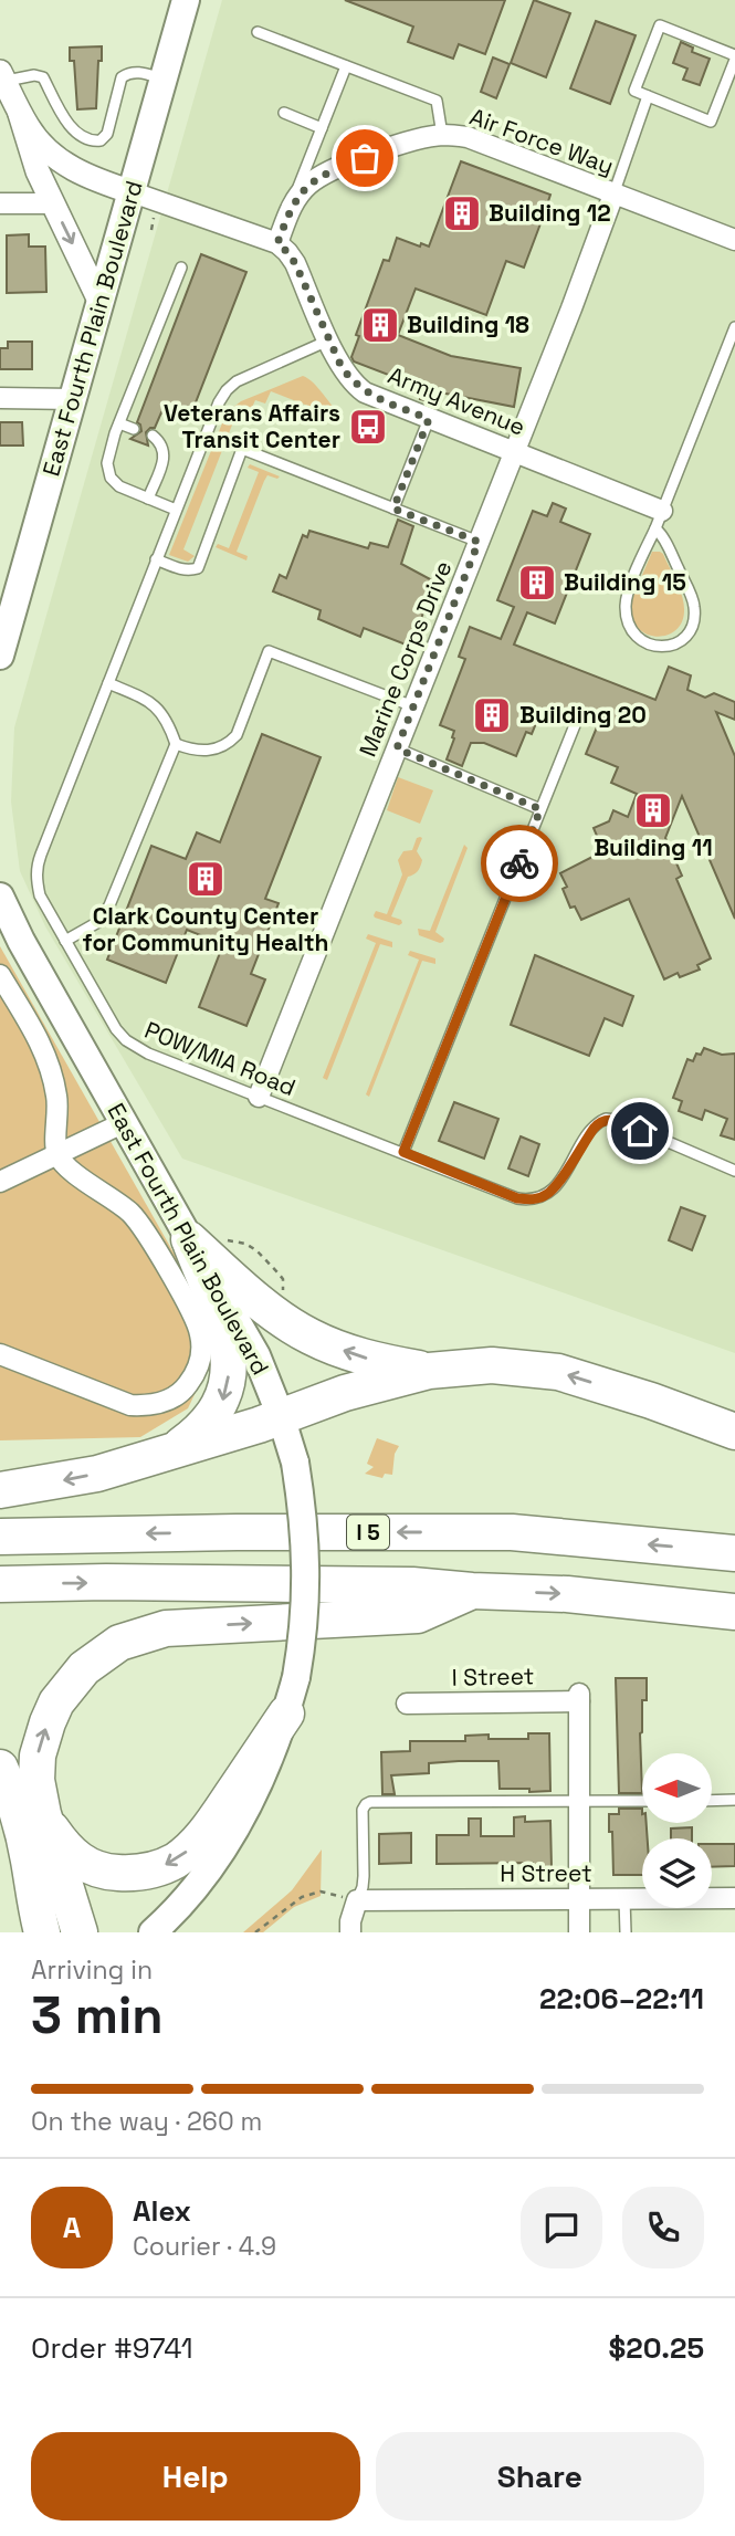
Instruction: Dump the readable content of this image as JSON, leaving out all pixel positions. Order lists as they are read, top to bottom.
{
  "streets": {
    "highway": ["I 5"],
    "main road": ["East Fourth Plain Boulevard"],
    "street": [
      "Air Force Way",
      "Army Avenue",
      "Marine Corps Drive",
      "I Street",
      "H Street"
    ],
    "lane": ["POW/MIA Road"]
  },
  "crossings": [
    ["Air Force Way", "Army Avenue"],
    ["Air Force Way", "Marine Corps Drive"],
    ["Army Avenue", "Marine Corps Drive"],
    ["Army Avenue", "POW/MIA Road"],
    ["Marine Corps Drive", "POW/MIA Road"]
  ],
  "places": {
    "building": [
      "Building 12",
      "Building 18",
      "Building 15",
      "Building 20",
      "Building 11",
      "Clark County Center for Community Health"
    ],
    "bus stop": ["Veterans Affairs Transit Center"]
  },
  "north": "left",
  "page": {
    "heading": ["3 min", "Arriving in", "22:06–22:11"],
    "panel": [
      "Alex",
      "Courier · 4.9",
      "Order #9741",
      "$20.25"
    ],
    "bar": "On the way · 260 m",
    "round": "A",
    "buttons": ["Help", "Share"]
  }
}
